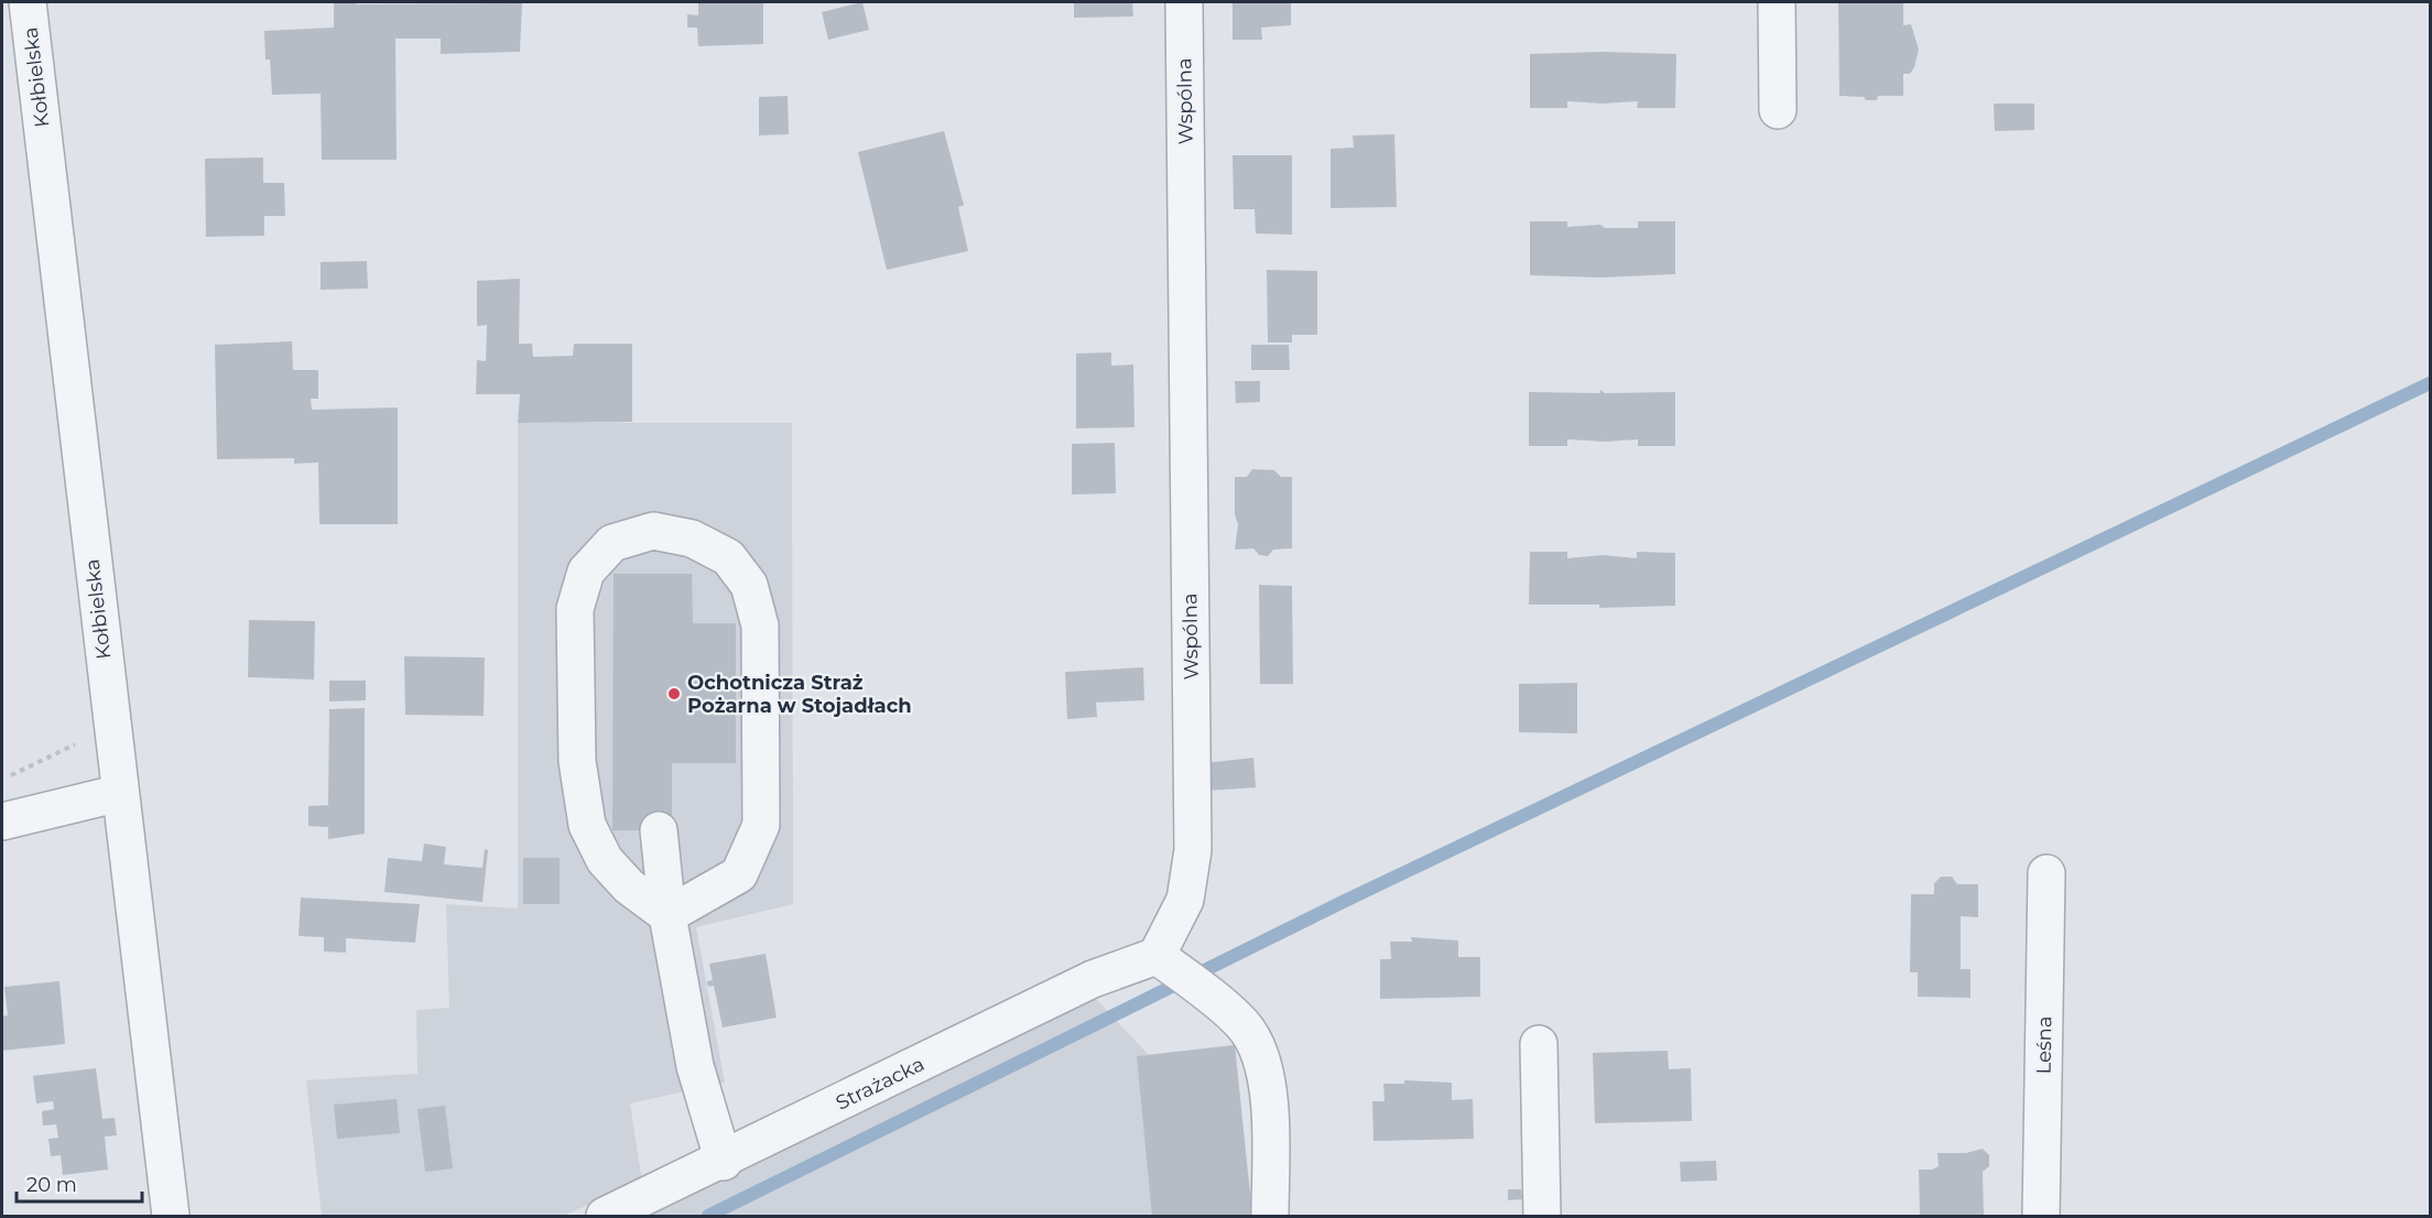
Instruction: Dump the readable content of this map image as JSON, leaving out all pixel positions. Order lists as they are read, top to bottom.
{
  "streets": {
    "street": [
      "Kołbielska",
      "Wspólna",
      "Leśna",
      "Strażacka"
    ]
  },
  "crossings": [
    ["Wspólna", "Strażacka"]
  ],
  "places": ["Ochotnicza Straż Pożarna w Stojadłach"],
  "scale_bar": "20 m"
}
